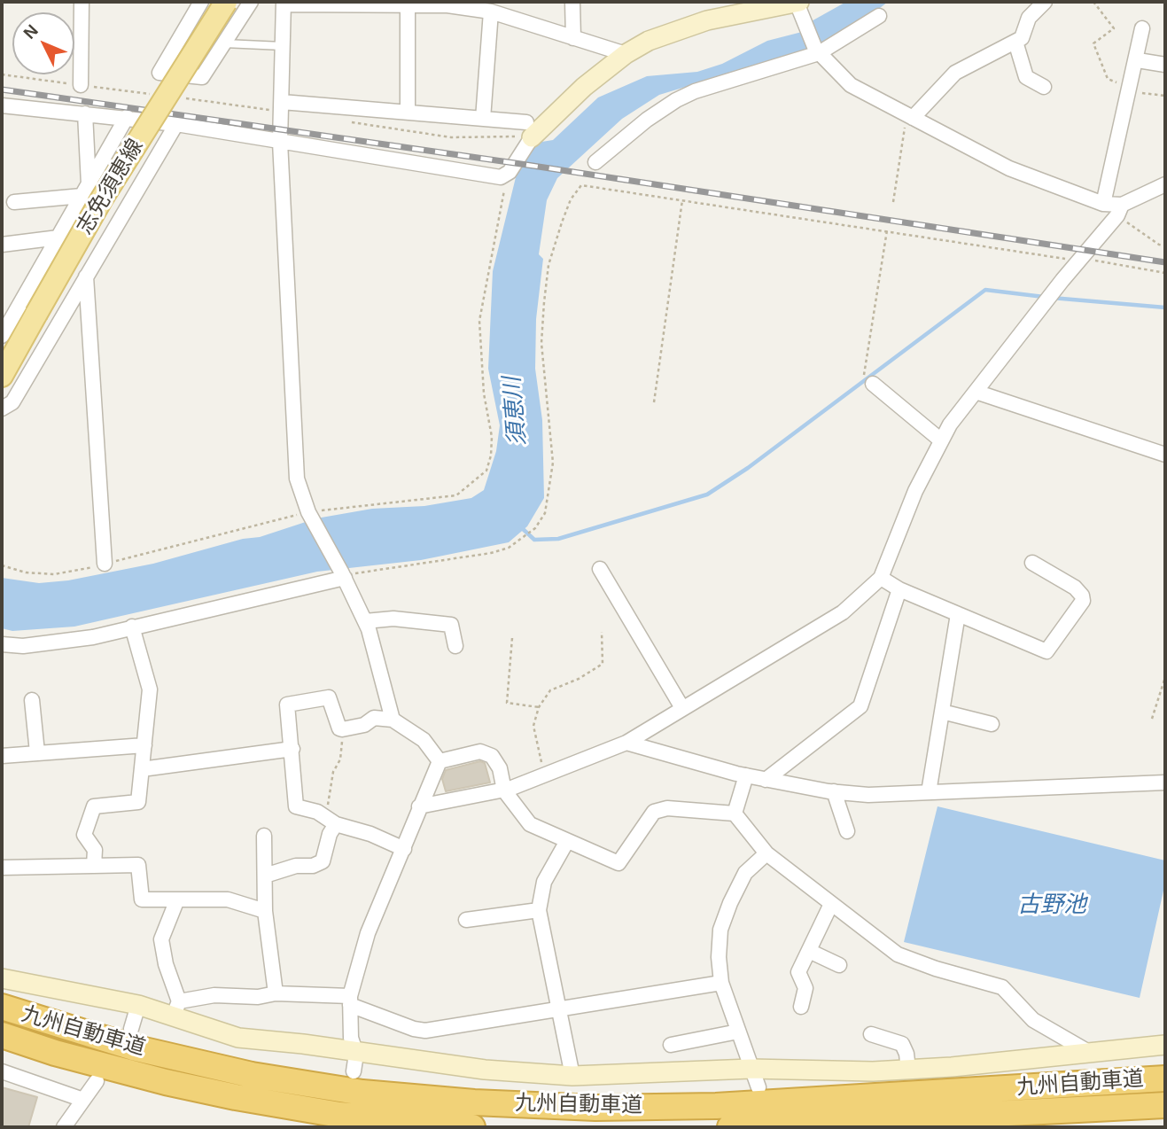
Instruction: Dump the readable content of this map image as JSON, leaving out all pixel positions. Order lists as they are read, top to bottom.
{
  "streets": {
    "highway": ["九州自動車道"],
    "main road": ["志免須恵線"]
  },
  "water": ["須恵川", "古野池"],
  "north": "top left"
}
